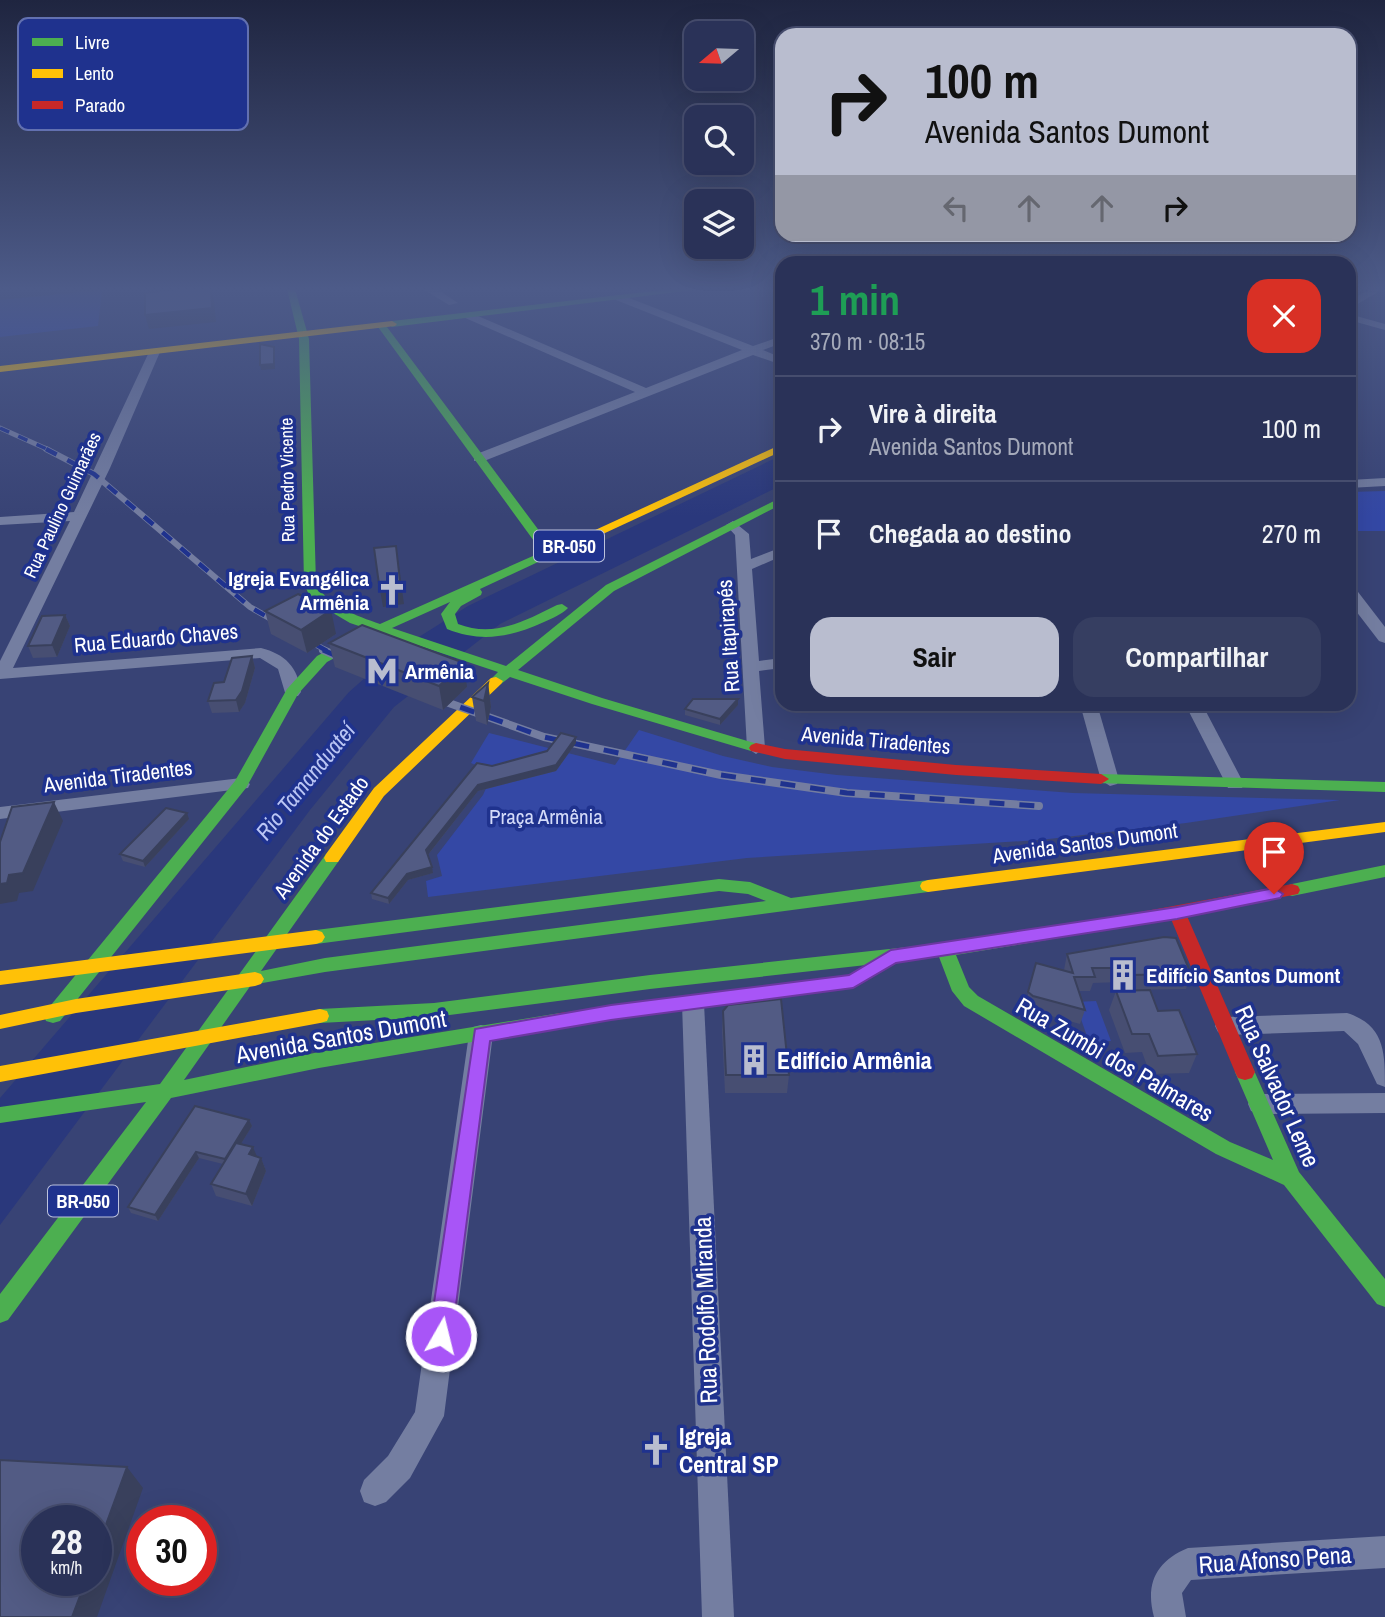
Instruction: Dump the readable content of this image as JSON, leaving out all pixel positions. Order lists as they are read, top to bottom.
{
  "streets": {
    "main road": [
      "Rua Pedro Vicente",
      "BR-050",
      "Avenida Tiradentes",
      "Avenida do Estado",
      "Avenida Santos Dumont",
      "Rua Zumbi dos Palmares",
      "Rua Salvador Leme"
    ],
    "street": [
      "Rua Paulino Guimarães",
      "Rua Itapirapés",
      "Rua Eduardo Chaves",
      "Rua Rodolfo Miranda",
      "Rua Afonso Pena"
    ]
  },
  "crossings": [
    ["Rua Pedro Vicente", "BR-050"],
    ["Rua Pedro Vicente", "Avenida Tiradentes"],
    ["Rua Paulino Guimarães", "Rua Eduardo Chaves"],
    ["BR-050", "Rua Eduardo Chaves"],
    ["BR-050", "Avenida Tiradentes"],
    ["BR-050", "Avenida Santos Dumont"],
    ["Rua Itapirapés", "Avenida Tiradentes"],
    ["Rua Itapirapés", "Avenida do Estado"],
    ["Avenida Tiradentes", "Avenida do Estado"],
    ["Avenida do Estado", "Avenida Santos Dumont"],
    ["Avenida Santos Dumont", "Rua Zumbi dos Palmares"],
    ["Avenida Santos Dumont", "Rua Salvador Leme"],
    ["Avenida Santos Dumont", "Rua Rodolfo Miranda"],
    ["Rua Zumbi dos Palmares", "Rua Salvador Leme"]
  ],
  "water": ["Rio Tamanduateí"],
  "parks": ["Praça Armênia"],
  "places": {
    "church": ["Igreja Evangélica Armênia", "Igreja Central SP"],
    "metro station": ["Armênia"],
    "building": ["Edifício Santos Dumont", "Edifício Armênia"]
  },
  "legend": ["Livre", "Lento", "Parado"],
  "north": "left",
  "page": {
    "turn": ["100 m", "Avenida Santos Dumont"],
    "heading": ["1 min", "370 m · 08:15"],
    "list": [
      {
        "name": "Vire à direita",
        "note": "Avenida Santos Dumont",
        "value": "100 m"
      },
      {
        "name": "Chegada ao destino",
        "value": "270 m"
      }
    ],
    "buttons": ["Sair", "Compartilhar"],
    "speed": "28 km/h",
    "limit": "30"
  }
}
